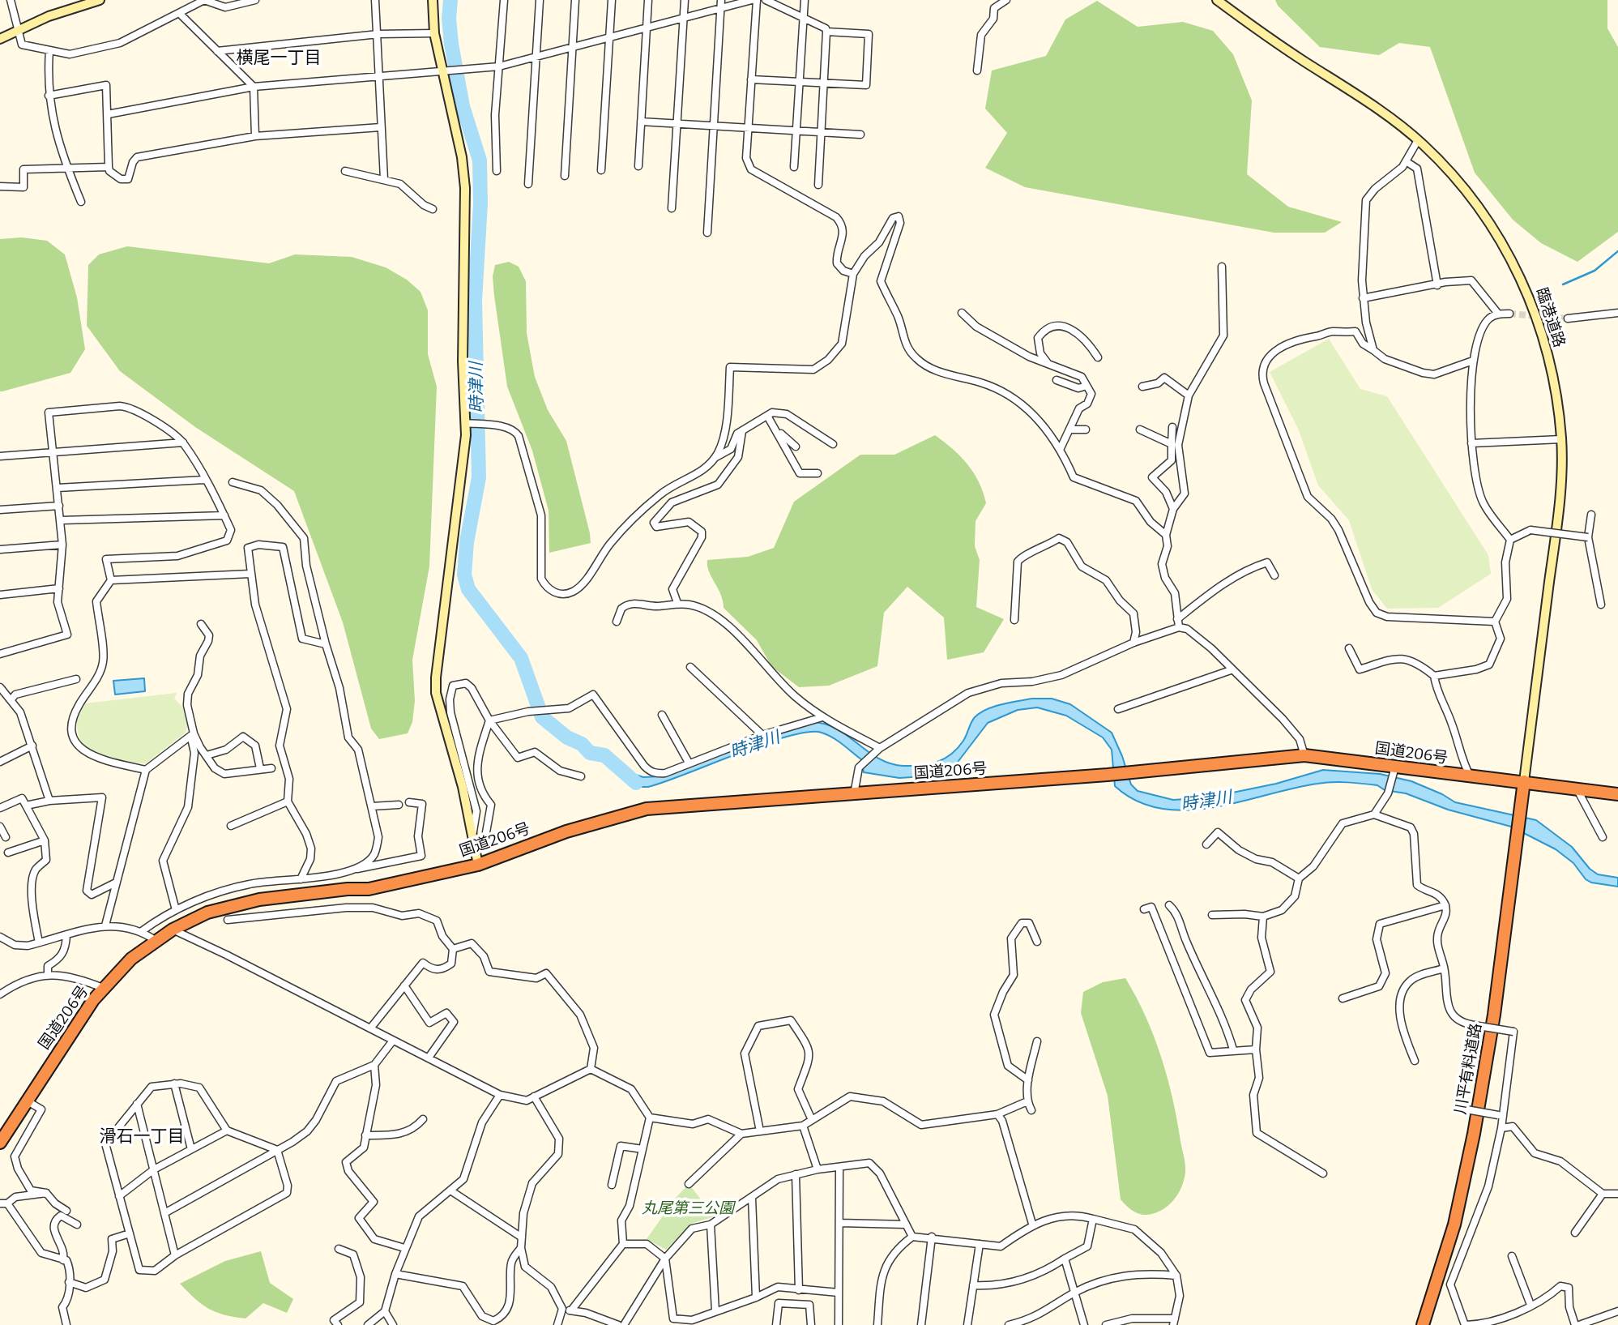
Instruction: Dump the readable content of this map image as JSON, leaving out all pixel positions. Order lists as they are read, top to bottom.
{
  "streets": {
    "highway": ["国道206号", "川平有料道路"],
    "street": ["臨港道路"]
  },
  "crossings": [
    ["臨港道路", "国道206号"],
    ["臨港道路", "川平有料道路"],
    ["国道206号", "川平有料道路"]
  ],
  "districts": ["横尾一丁目", "滑石一丁目"],
  "water": ["時津川"],
  "parks": ["丸尾第三公園"]
}
